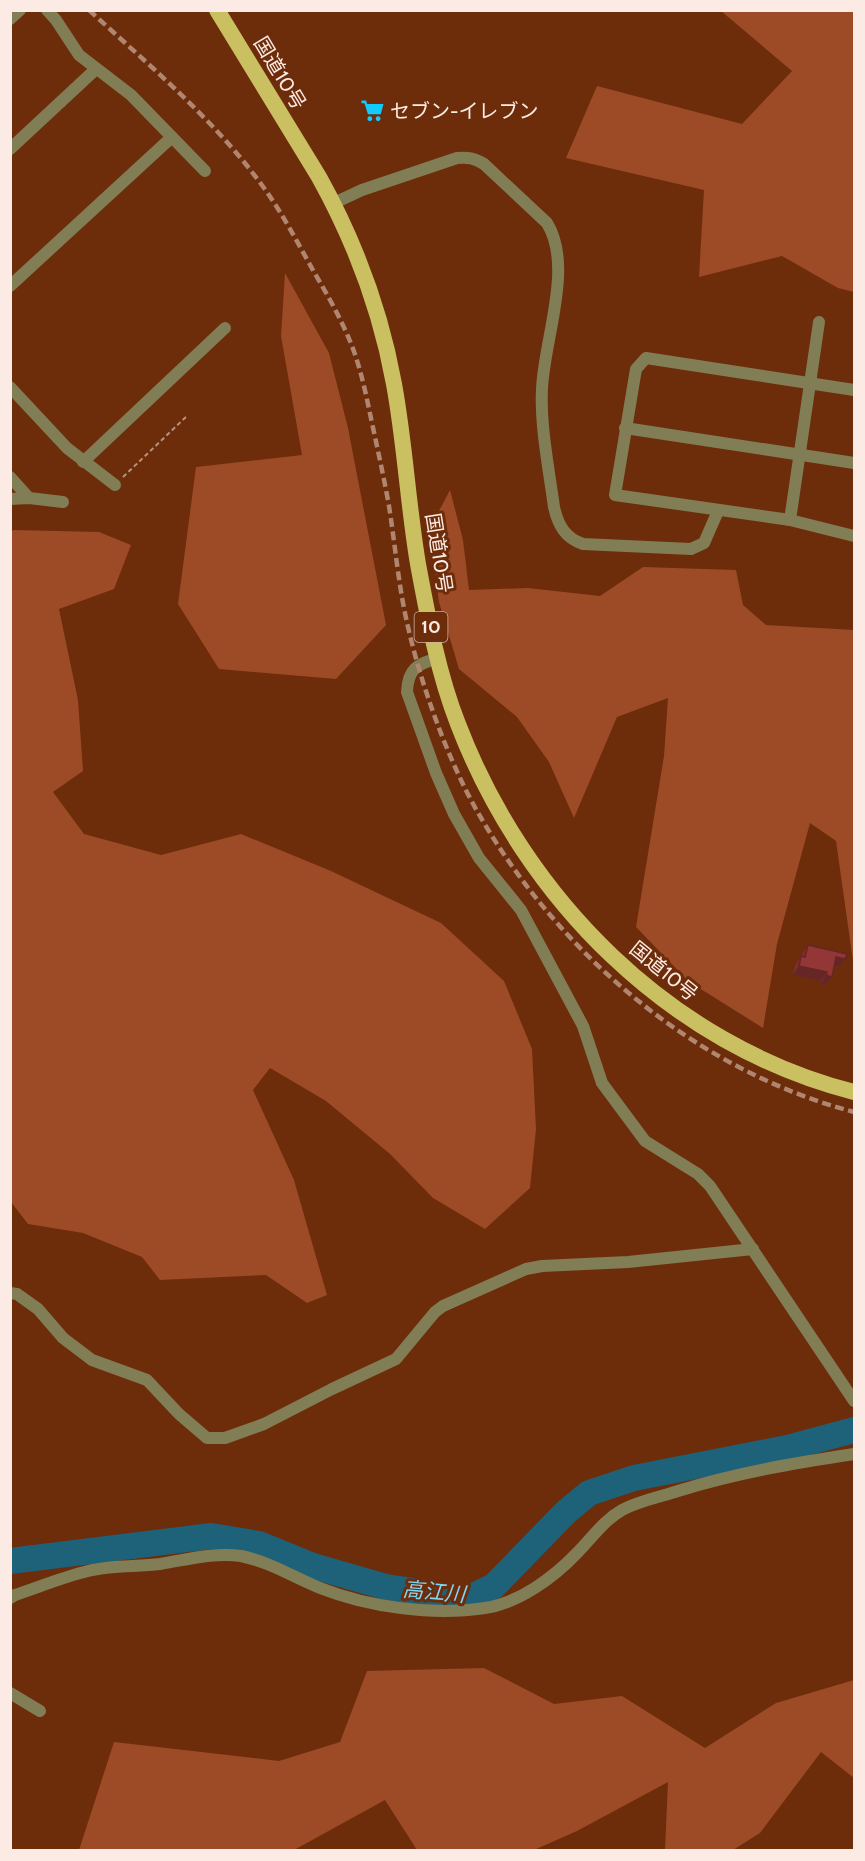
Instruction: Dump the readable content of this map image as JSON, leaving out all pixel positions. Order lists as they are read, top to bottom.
{
  "streets": {
    "highway": ["国道10号", "10"]
  },
  "water": ["高江川"],
  "places": {
    "supermarket": ["セブン-イレブン"]
  }
}
